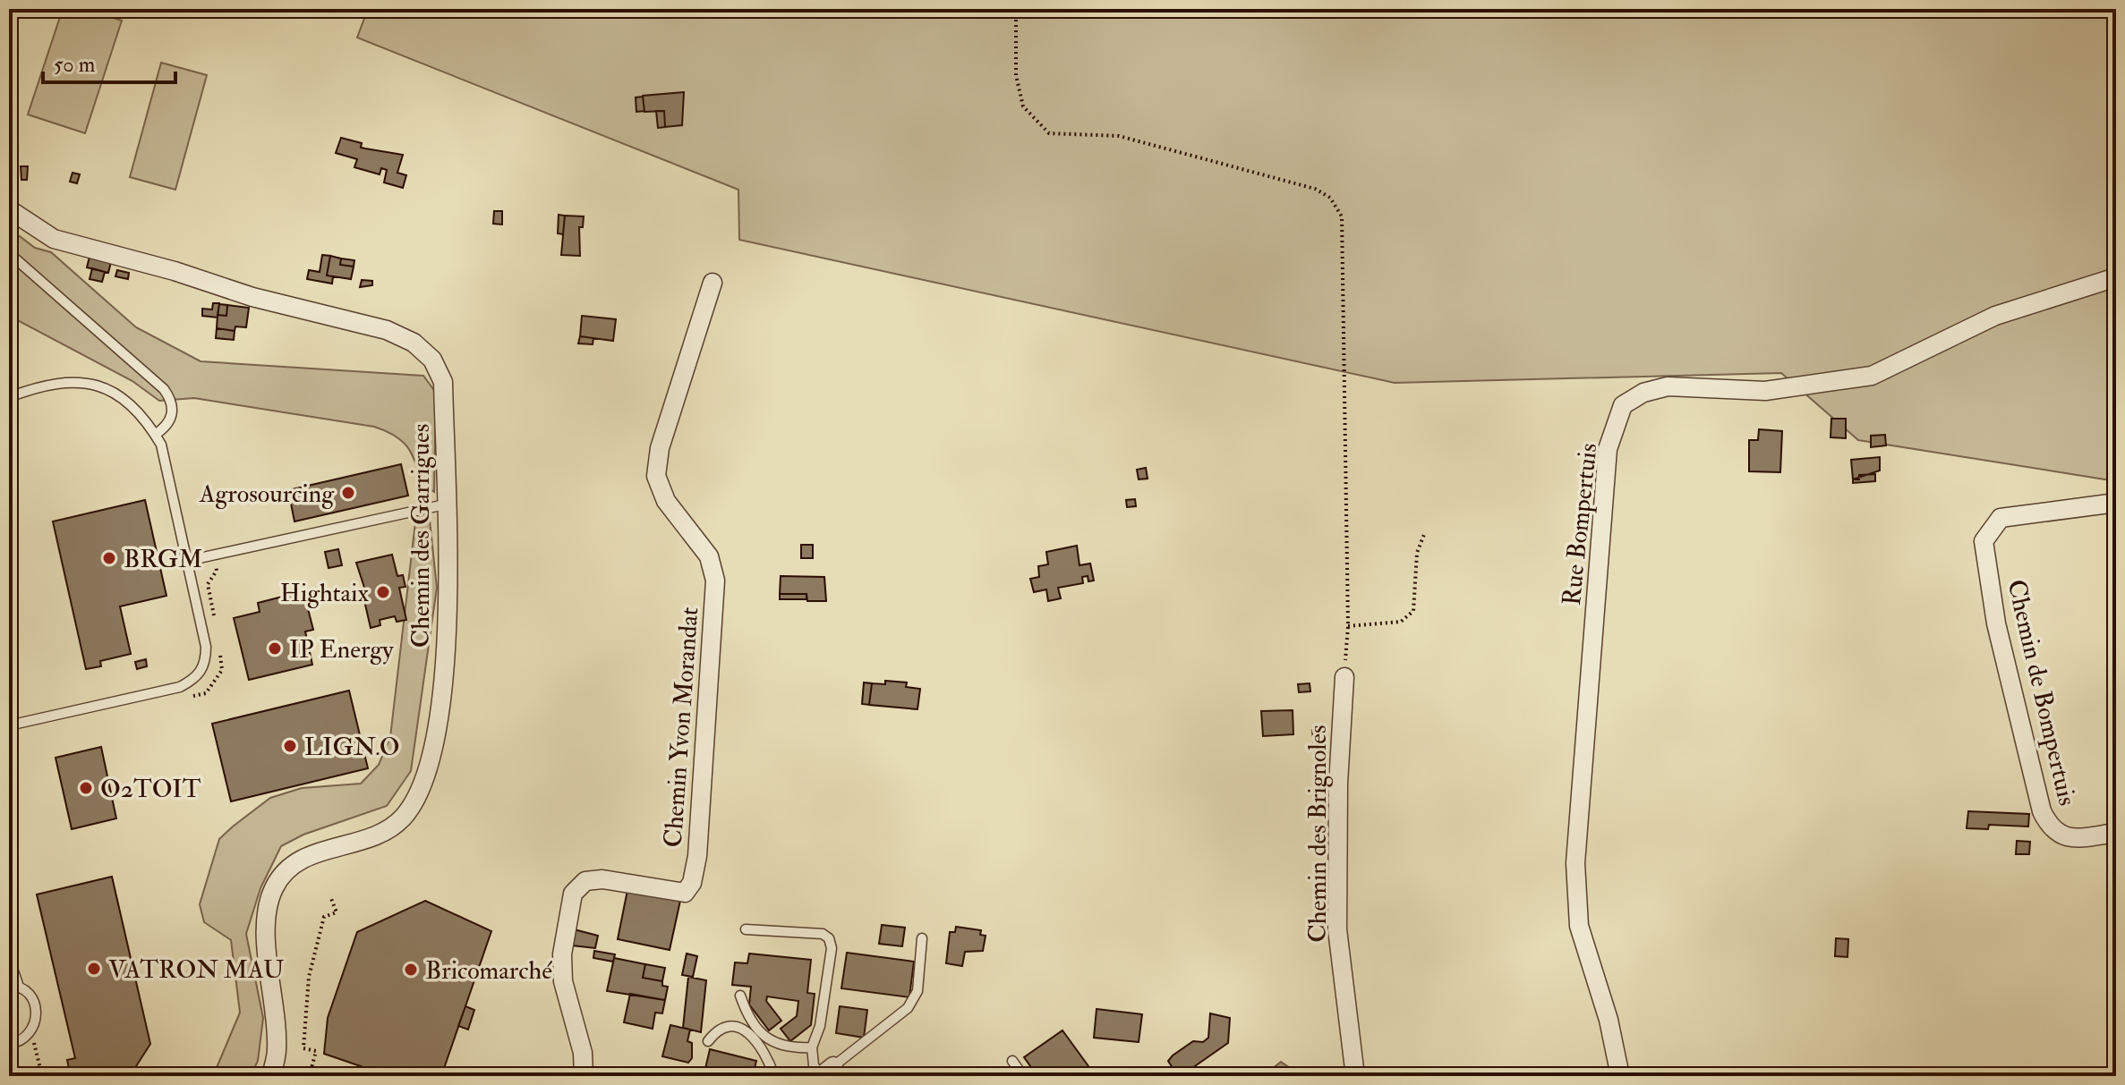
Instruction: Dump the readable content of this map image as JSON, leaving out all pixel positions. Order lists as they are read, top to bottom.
{
  "streets": {
    "street": [
      "Rue Bompertuis",
      "Chemin des Garrigues",
      "Chemin de Bompertuis",
      "Chemin Yvon Morandat",
      "Chemin des Brignoles"
    ]
  },
  "places": [
    "Agrosourcing",
    "BRGM",
    "Hightaix",
    "IP Energy",
    "LIGN.O",
    "O2TOIT",
    "VATRON MAU",
    "Bricomarché"
  ],
  "scale_bar": "50 m"
}
